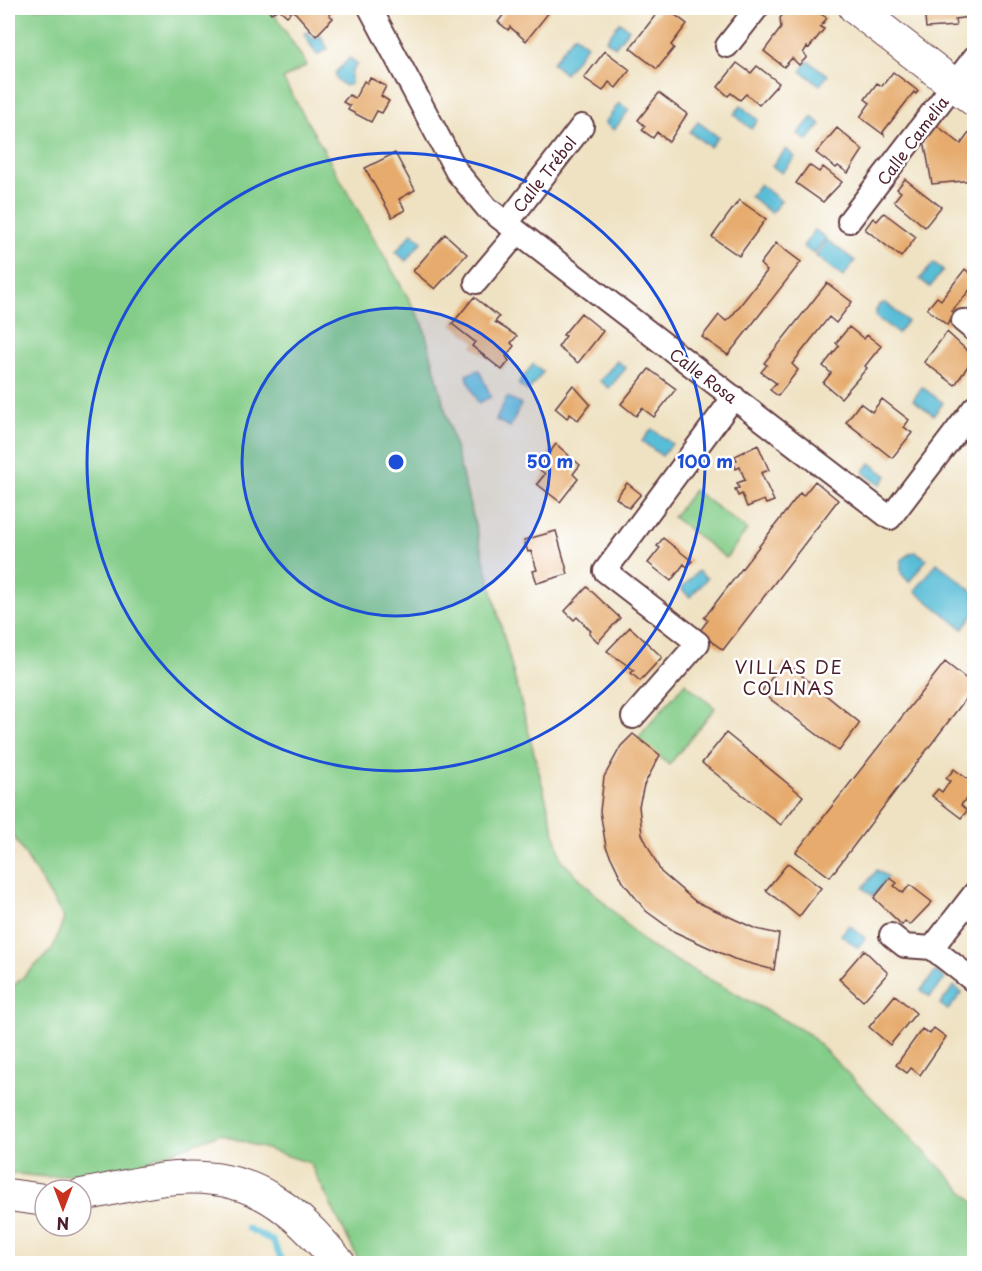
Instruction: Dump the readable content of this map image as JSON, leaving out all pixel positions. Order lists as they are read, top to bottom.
{
  "streets": {
    "street": ["Calle Camelia", "Calle Trébol", "Calle Rosa"]
  },
  "crossings": [
    ["Calle Trébol", "Calle Rosa"]
  ],
  "districts": ["VILLAS DE COLINAS"],
  "north": "bottom",
  "rings": ["50 m", "100 m"]
}
